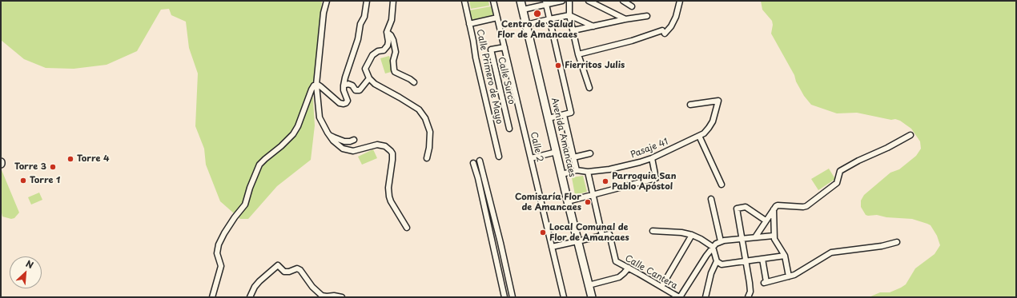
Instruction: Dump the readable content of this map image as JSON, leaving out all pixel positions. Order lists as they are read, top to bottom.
{
  "streets": {
    "street": [
      "Calle Primero de Mayo",
      "Calle Surco",
      "Avenida Amancaes",
      "Calle 2",
      "Pasaje 41",
      "Calle Cantera"
    ]
  },
  "crossings": [
    ["Calle Surco", "Calle 2"],
    ["Avenida Amancaes", "Pasaje 41"]
  ],
  "places": [
    "Centro de Salud Flor de Amancaes",
    "Fierritos Julis",
    "Torre 4",
    "Torre 3",
    "Torre 1",
    "Parroquia San Pablo Apóstol",
    "Comisaría Flor de Amancaes",
    "Local Comunal de Flor de Amancaes"
  ],
  "north": "top right"
}
